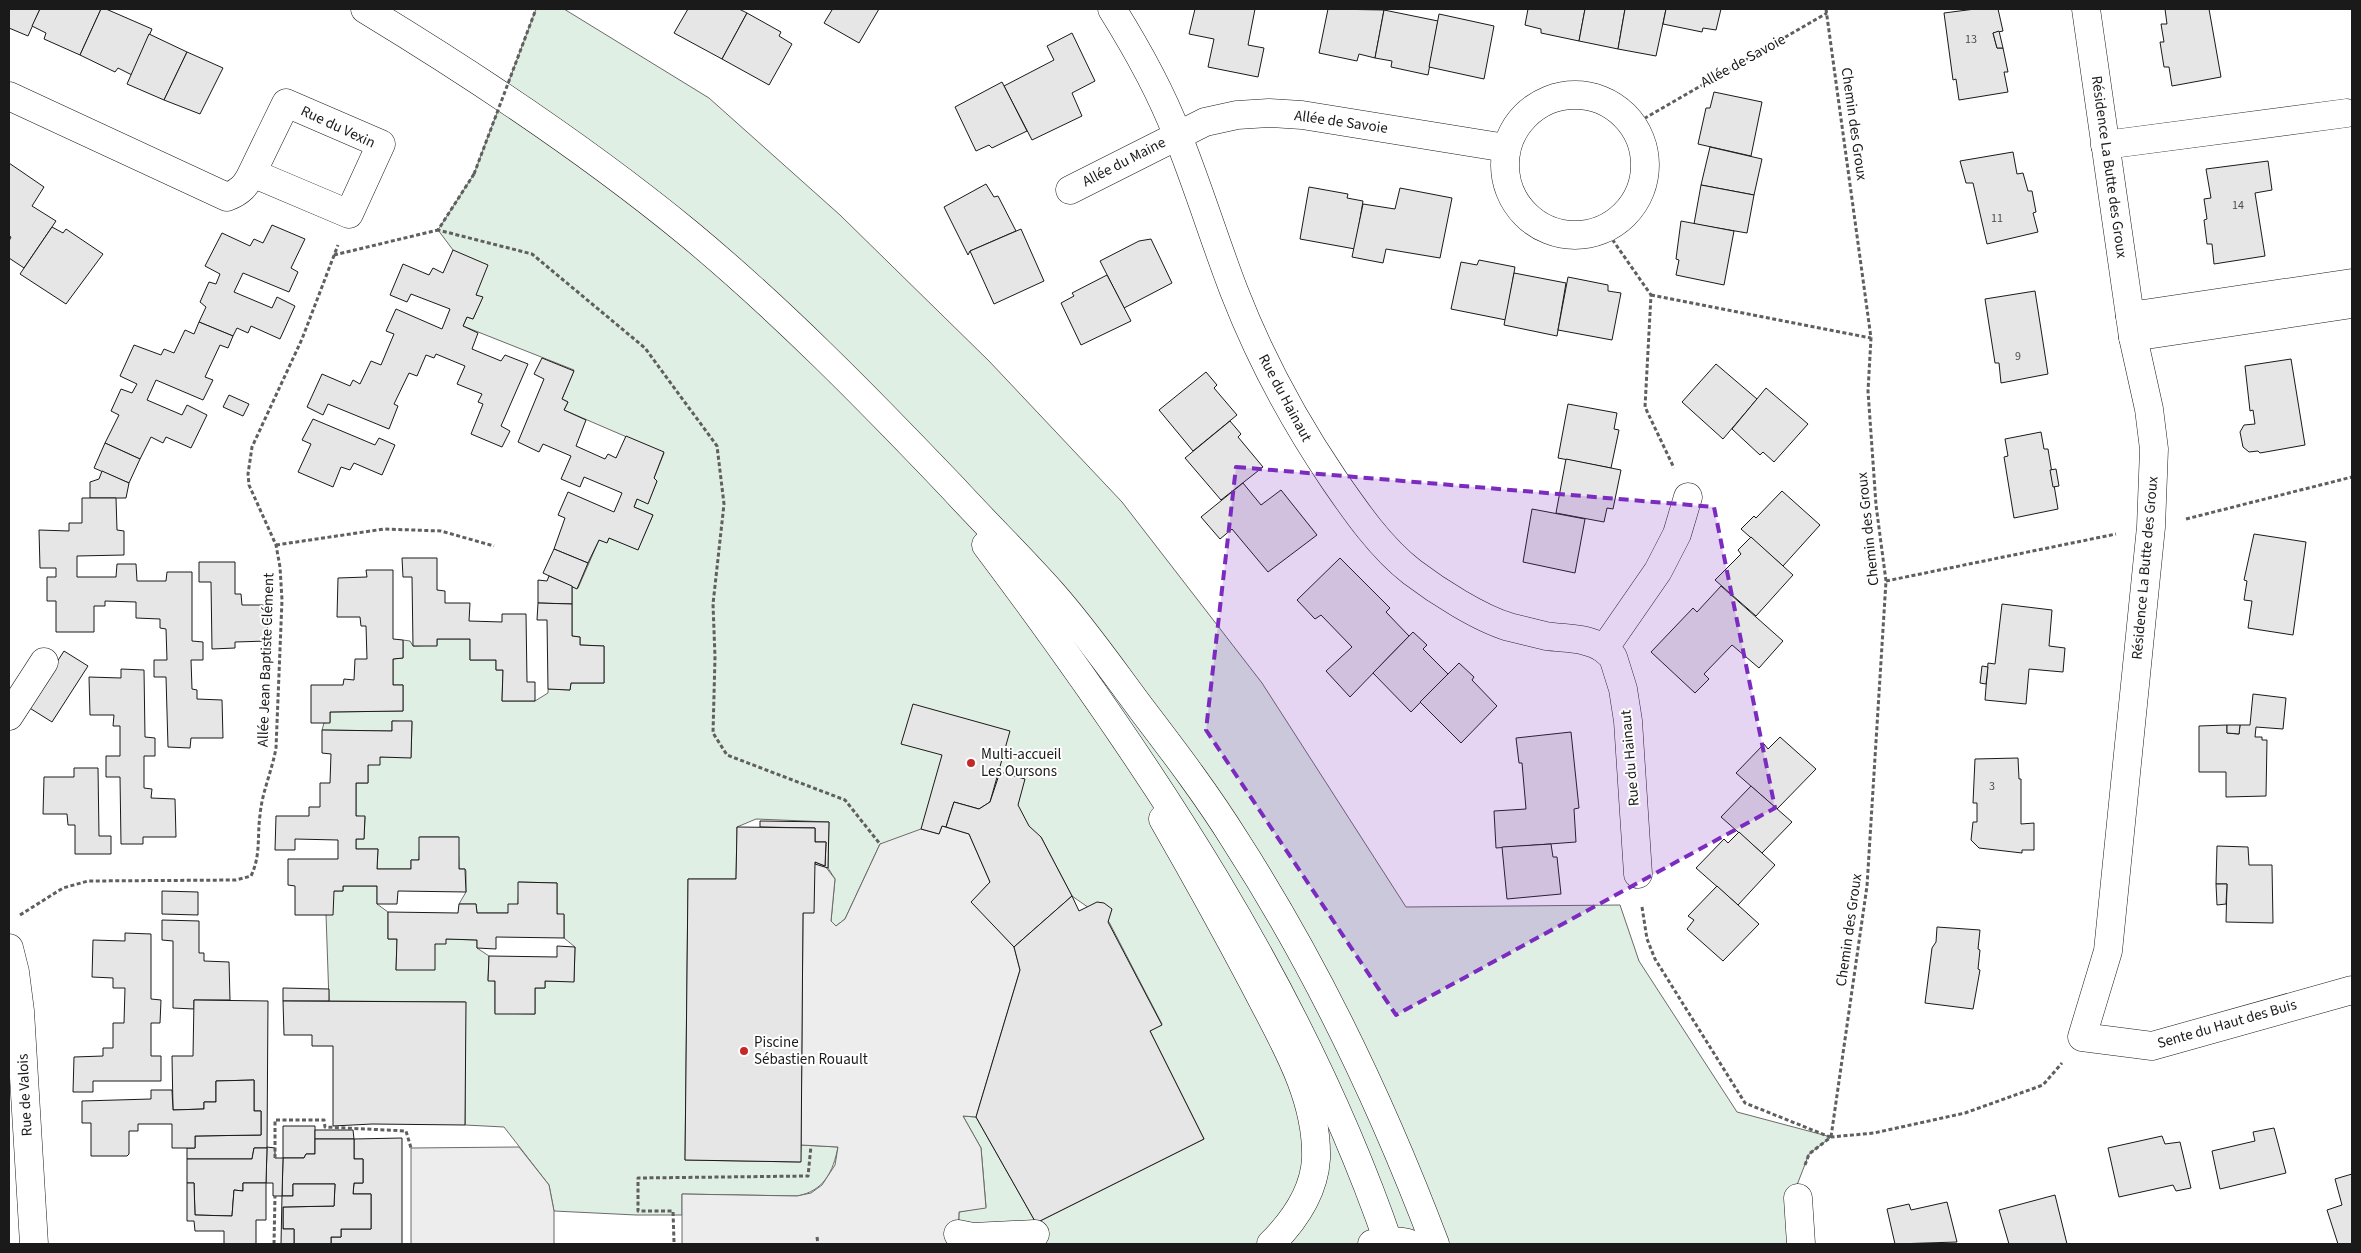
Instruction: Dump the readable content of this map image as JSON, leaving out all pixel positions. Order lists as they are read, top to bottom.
{
  "streets": {
    "street": [
      "Allée de Savoie",
      "Rue du Vexin",
      "Allée du Maine",
      "Résidence La Butte des Groux",
      "Rue du Hainaut",
      "Sente du Haut des Buis",
      "Rue de Valois"
    ],
    "path": ["Chemin des Groux", "Allée Jean Baptiste Clément"]
  },
  "crossings": [
    ["Allée de Savoie", "Chemin des Groux"],
    ["Allée de Savoie", "Allée du Maine"],
    ["Allée de Savoie", "Rue du Hainaut"],
    ["Rue du Vexin", "Allée Jean Baptiste Clément"],
    ["Allée du Maine", "Rue du Hainaut"],
    ["Résidence La Butte des Groux", "Sente du Haut des Buis"]
  ],
  "places": ["Multi-accueil Les Oursons", "Piscine Sébastien Rouault"],
  "house_numbers": [
    "13",
    "14",
    "11",
    "9",
    "3"
  ]
}
